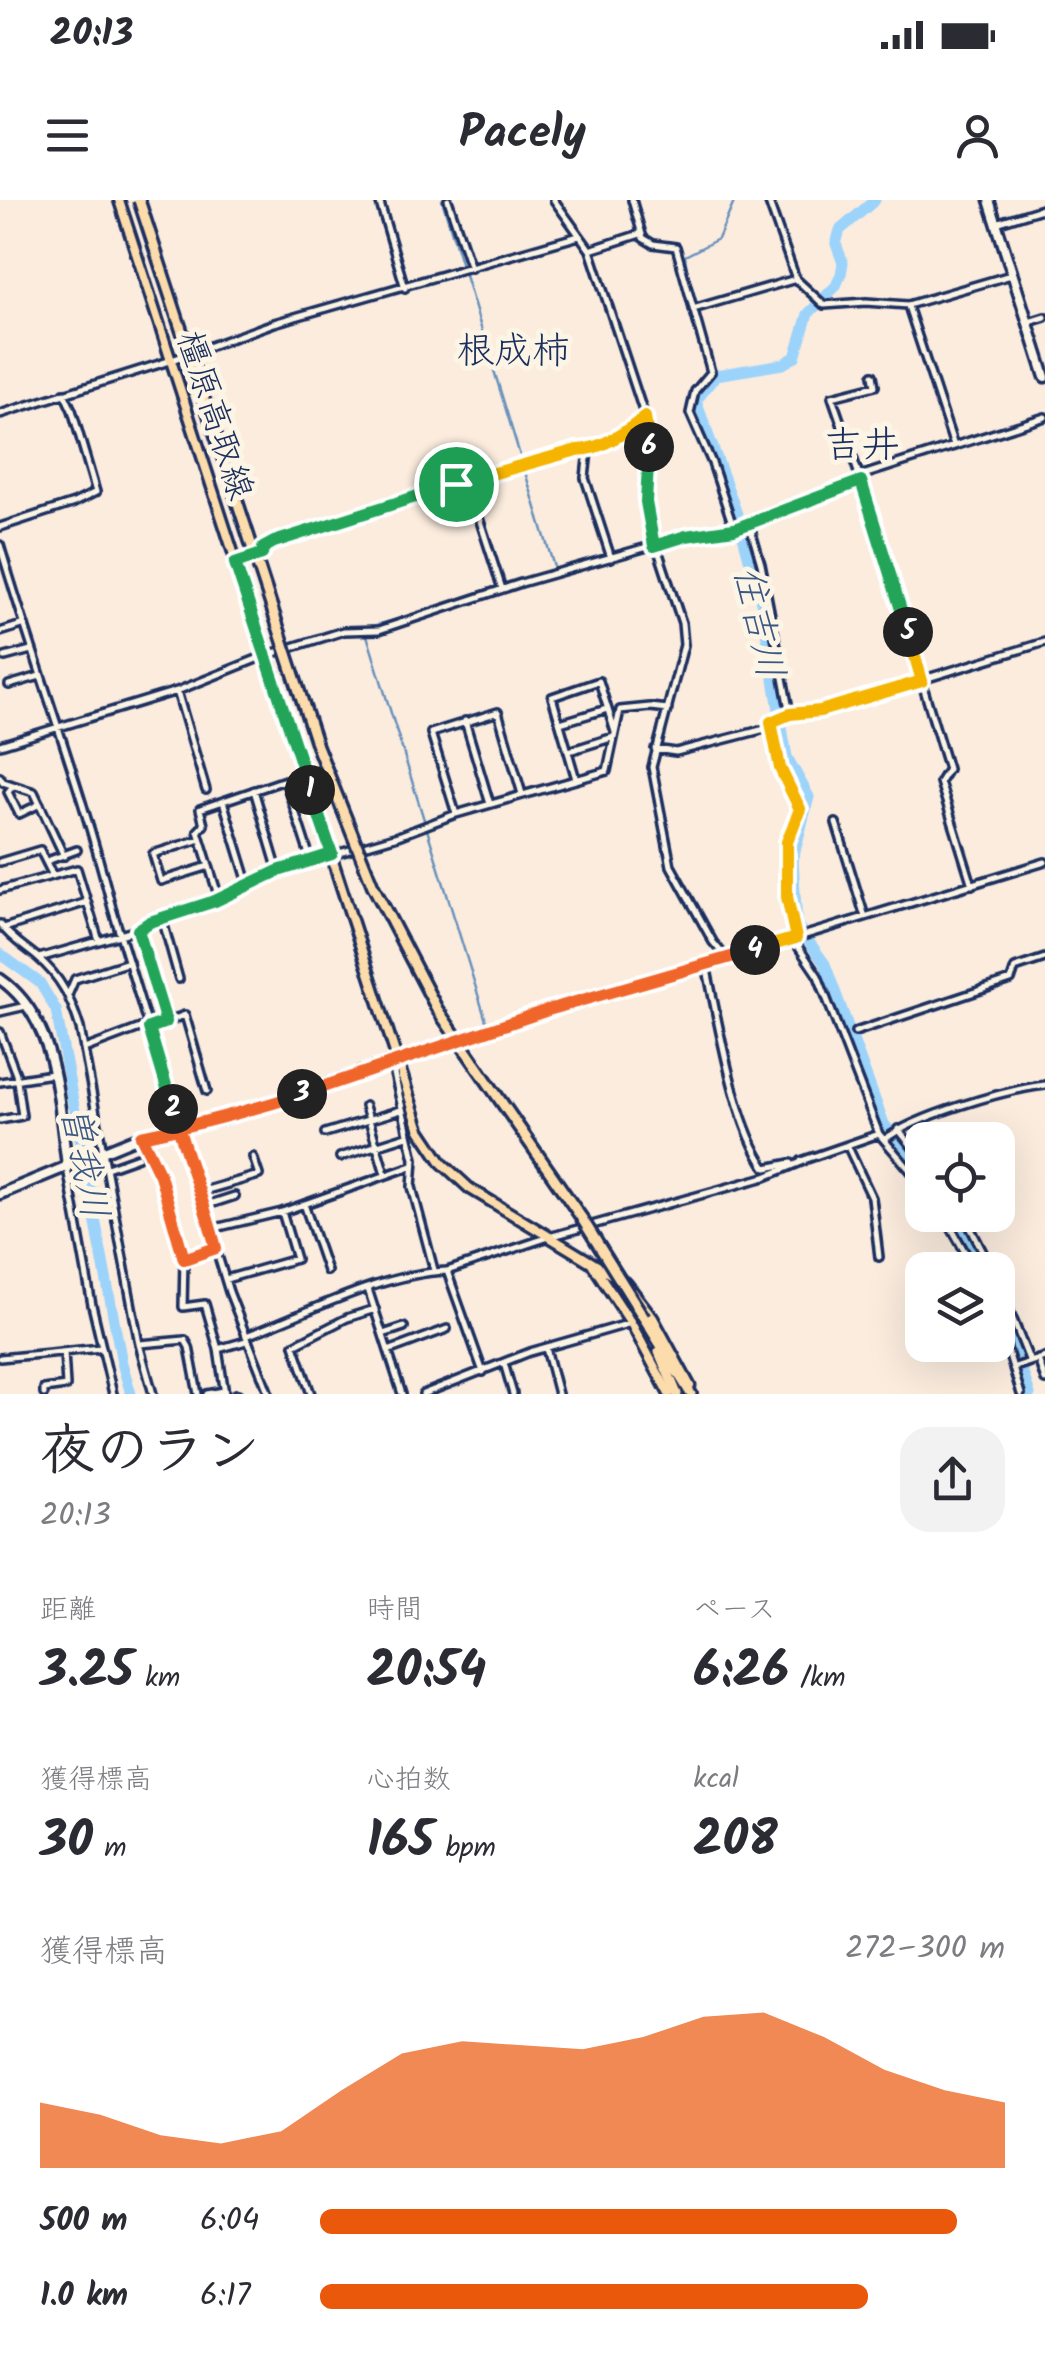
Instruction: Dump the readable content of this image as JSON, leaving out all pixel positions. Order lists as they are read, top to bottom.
{
  "streets": {
    "main road": ["橿原高取線"]
  },
  "districts": ["根成柿", "吉井"],
  "water": ["住吉川", "曽我川"],
  "page": {
    "status": "20:13",
    "header": "Pacely",
    "pins": [
      "6",
      "5",
      "1",
      "4",
      "3",
      "2"
    ],
    "heading": ["夜のラン", "20:13"],
    "stats": [
      ["距離", "3.25 km"],
      ["時間", "20:54"],
      ["ペース", "6:26 /km"],
      ["獲得標高", "30 m"],
      ["心拍数", "165 bpm"],
      ["kcal", "208"]
    ],
    "chart": ["獲得標高", "272–300 m"],
    "list": [
      {
        "name": "500 m",
        "note": "6:04"
      },
      {
        "name": "1.0 km",
        "note": "6:17"
      }
    ]
  }
}
